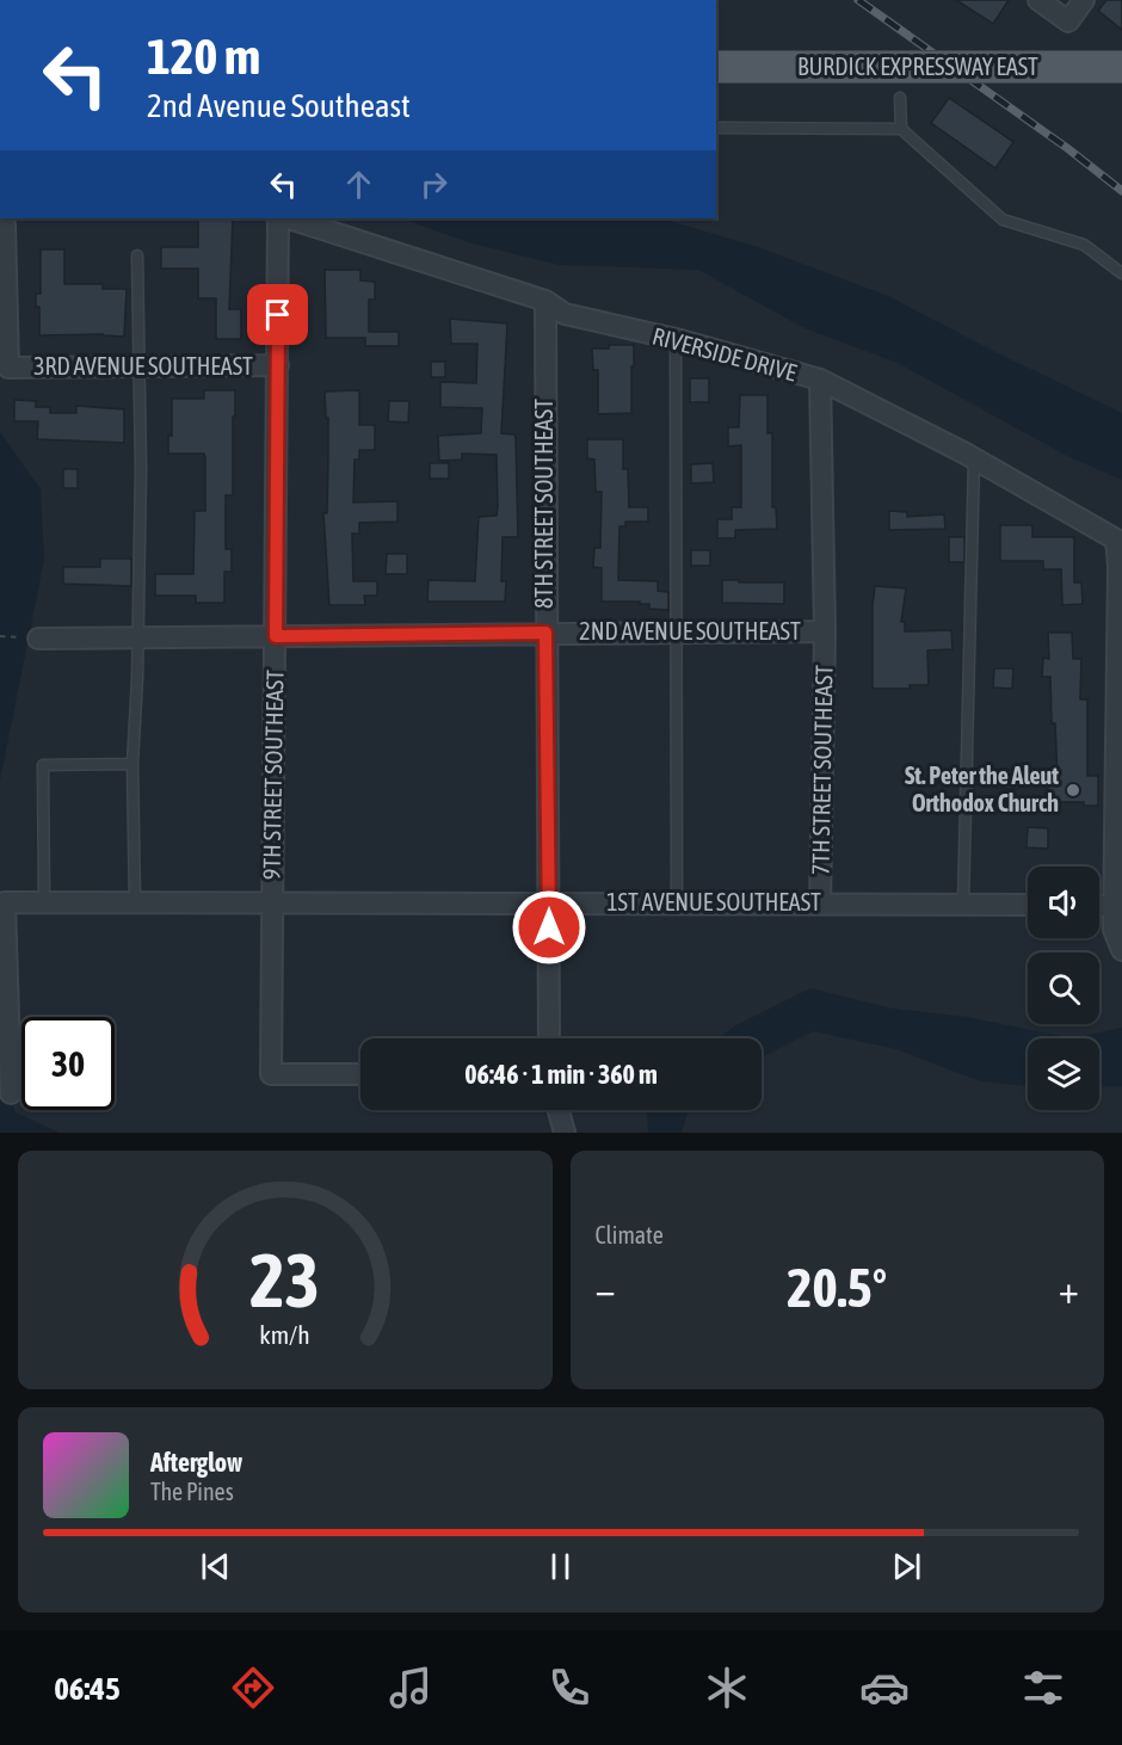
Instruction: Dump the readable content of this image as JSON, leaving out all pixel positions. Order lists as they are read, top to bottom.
{
  "streets": {
    "main road": ["BURDICK EXPRESSWAY EAST"],
    "street": [
      "RIVERSIDE DRIVE",
      "3RD AVENUE SOUTHEAST",
      "8TH STREET SOUTHEAST",
      "2ND AVENUE SOUTHEAST",
      "7TH STREET SOUTHEAST",
      "9TH STREET SOUTHEAST",
      "1ST AVENUE SOUTHEAST"
    ]
  },
  "crossings": [
    ["RIVERSIDE DRIVE", "8TH STREET SOUTHEAST"],
    ["RIVERSIDE DRIVE", "7TH STREET SOUTHEAST"],
    ["3RD AVENUE SOUTHEAST", "9TH STREET SOUTHEAST"],
    ["8TH STREET SOUTHEAST", "2ND AVENUE SOUTHEAST"],
    ["8TH STREET SOUTHEAST", "1ST AVENUE SOUTHEAST"],
    ["2ND AVENUE SOUTHEAST", "7TH STREET SOUTHEAST"],
    ["2ND AVENUE SOUTHEAST", "9TH STREET SOUTHEAST"],
    ["7TH STREET SOUTHEAST", "1ST AVENUE SOUTHEAST"],
    ["9TH STREET SOUTHEAST", "1ST AVENUE SOUTHEAST"]
  ],
  "places": ["St. Peter the Aleut Orthodox Church"],
  "page": {
    "turn": ["120 m", "2nd Avenue Southeast"],
    "limit": "30",
    "trip": "06:46 · 1 min · 360 m",
    "tile": "Climate",
    "heat": ["−", "20.5°", "+"],
    "song": ["Afterglow", "The Pines"],
    "tabs": "06:45",
    "gauge": ["23", "km/h"]
  }
}
